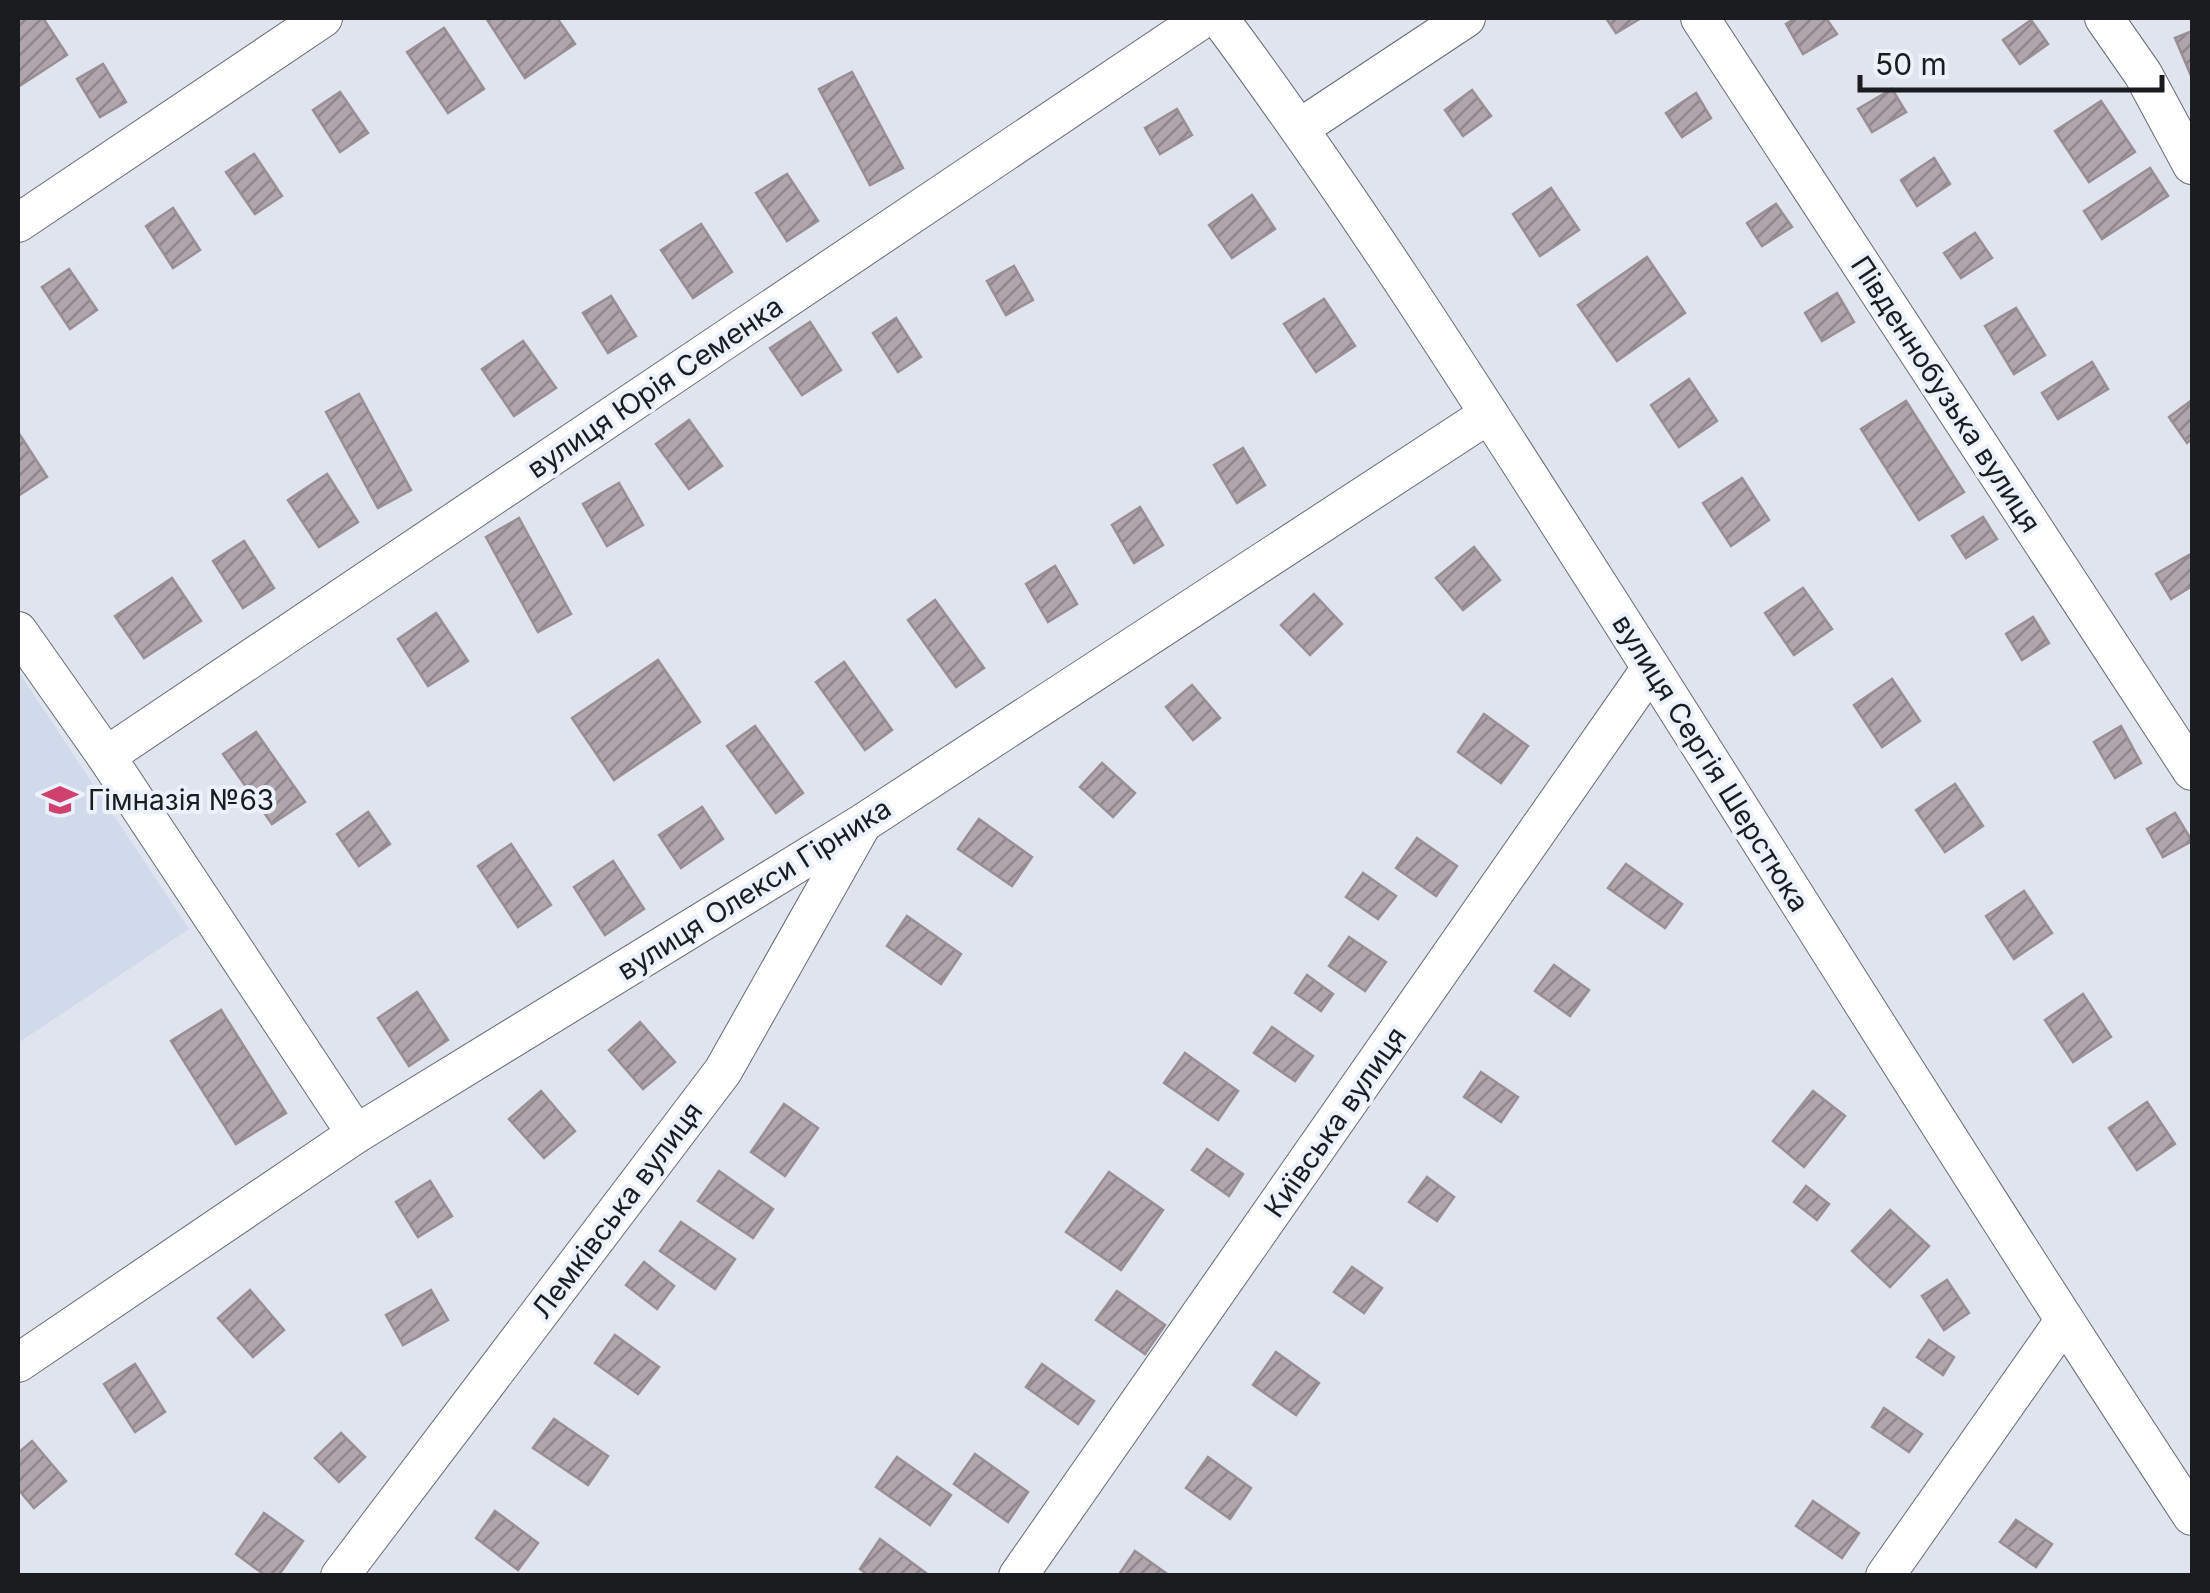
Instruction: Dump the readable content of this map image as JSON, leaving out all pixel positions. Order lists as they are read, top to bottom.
{
  "streets": {
    "street": [
      "вулиця Юрія Семенка",
      "Південнобузька вулиця",
      "вулиця Сергія Шерстюка",
      "вулиця Олекси Гірника",
      "Київська вулиця",
      "Лемківська вулиця"
    ]
  },
  "crossings": [
    ["вулиця Сергія Шерстюка", "вулиця Олекси Гірника"],
    ["вулиця Сергія Шерстюка", "Київська вулиця"],
    ["вулиця Олекси Гірника", "Лемківська вулиця"]
  ],
  "places": {
    "school or university": ["Гімназія №63"]
  },
  "scale_bar": "50 m"
}
